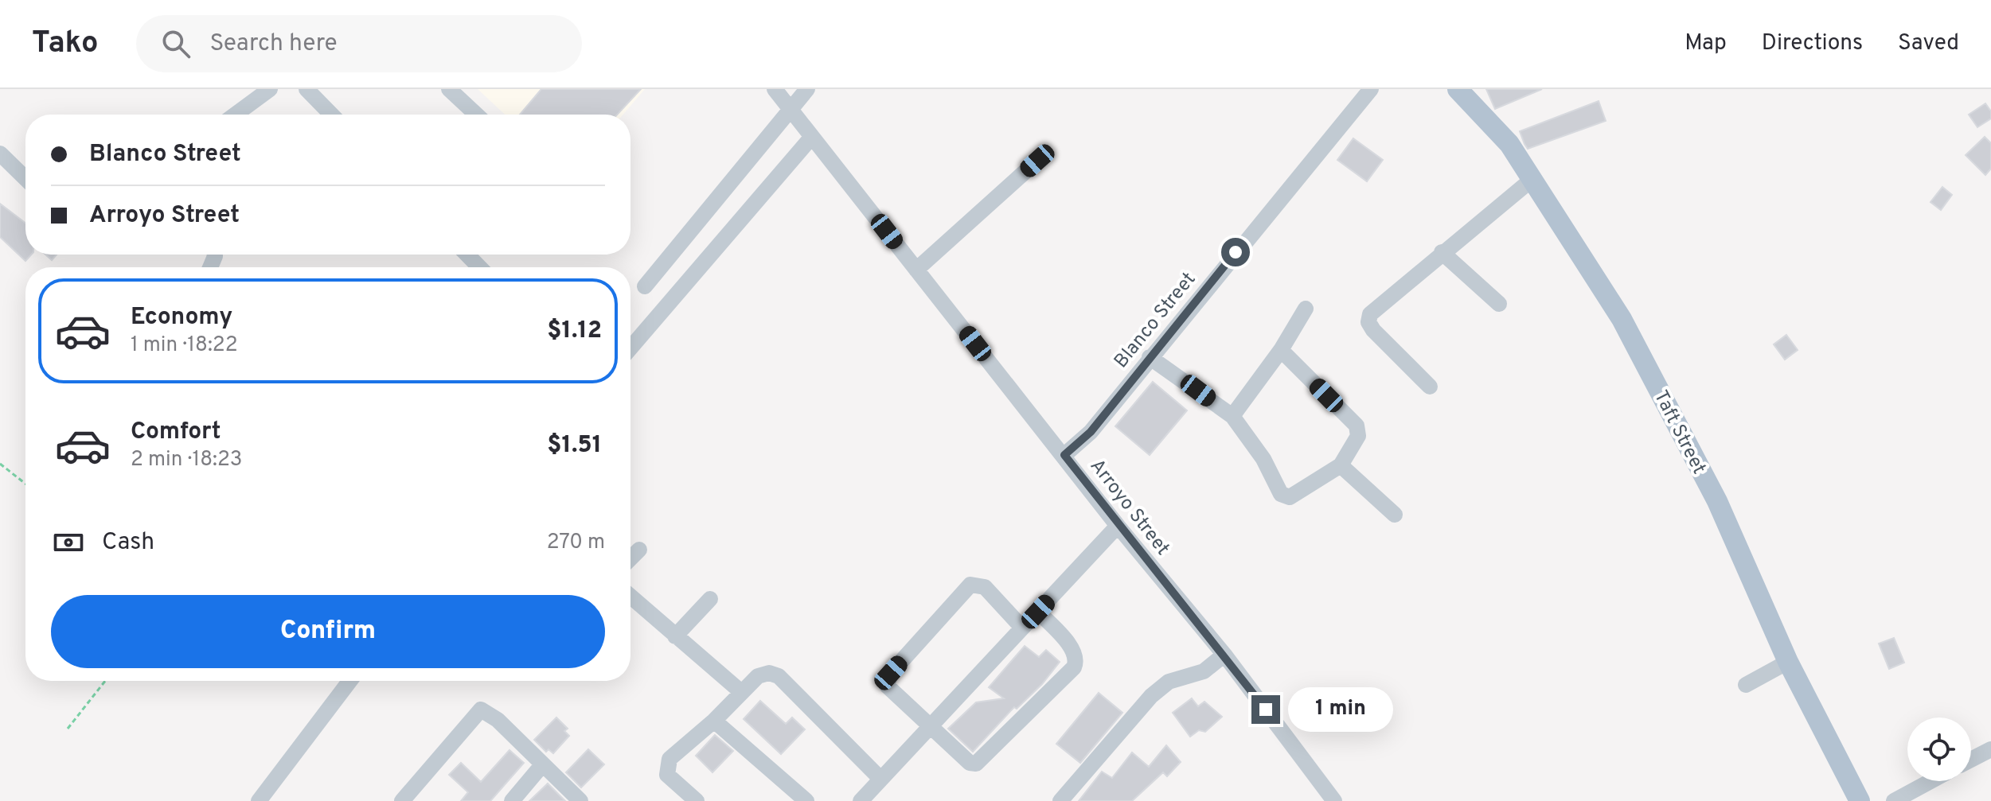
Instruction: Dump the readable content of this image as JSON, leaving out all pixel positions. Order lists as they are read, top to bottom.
{
  "streets": {
    "main road": ["Taft Street"],
    "street": ["Blanco Street", "Arroyo Street"]
  },
  "crossings": [
    ["Blanco Street", "Arroyo Street"]
  ],
  "page": {
    "header": "Tako",
    "search": "Search here",
    "nav": ["Map", "Directions", "Saved"],
    "banner": ["Blanco Street", "Arroyo Street"],
    "list": [
      {
        "name": "Economy",
        "note": "1 min · 18:22",
        "value": "$1.12"
      },
      {
        "name": "Comfort",
        "note": "2 min · 18:23",
        "value": "$1.51"
      }
    ],
    "pay": ["Cash", "270 m"],
    "buttons": "Confirm",
    "bubble": "1 min"
  }
}
